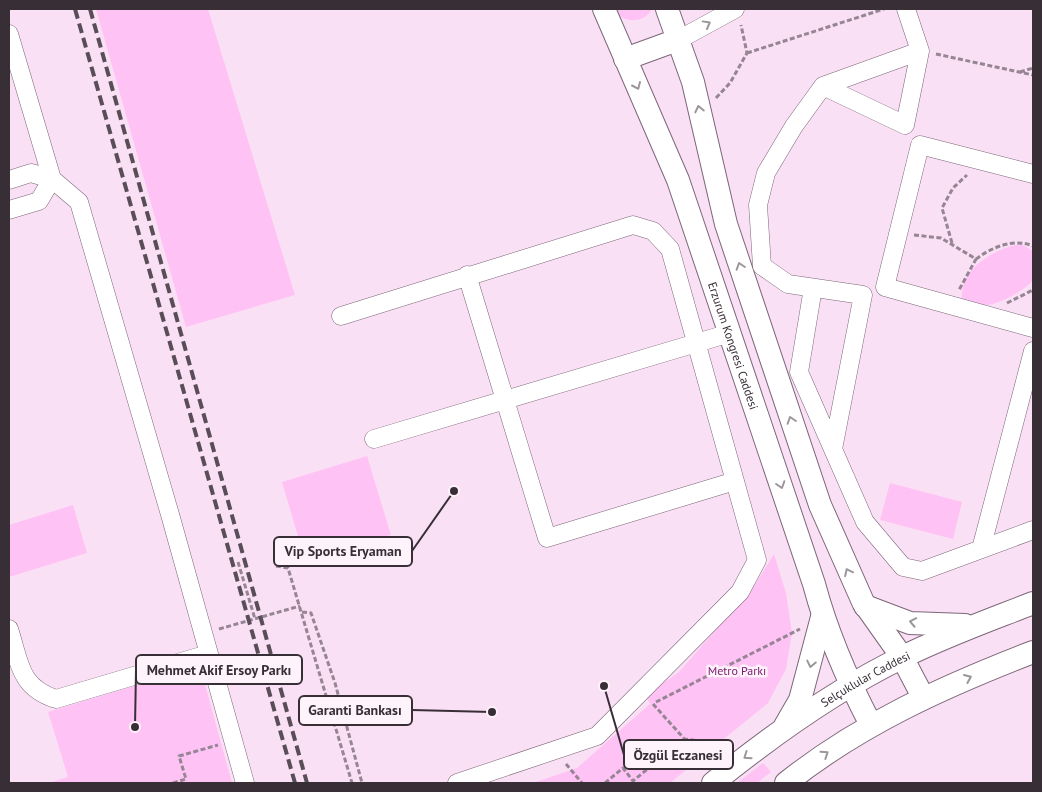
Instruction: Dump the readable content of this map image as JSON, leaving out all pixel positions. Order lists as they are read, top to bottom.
{
  "streets": {
    "main road": ["Erzurum Kongresi Caddesi", "Selçuklular Caddesi"]
  },
  "crossings": [
    ["Erzurum Kongresi Caddesi", "Selçuklular Caddesi"]
  ],
  "parks": ["Metro Parkı"],
  "places": [
    "Vip Sports Eryaman",
    "Özgül Eczanesi",
    "Garanti Bankası",
    "Mehmet Akif Ersoy Parkı"
  ]
}
